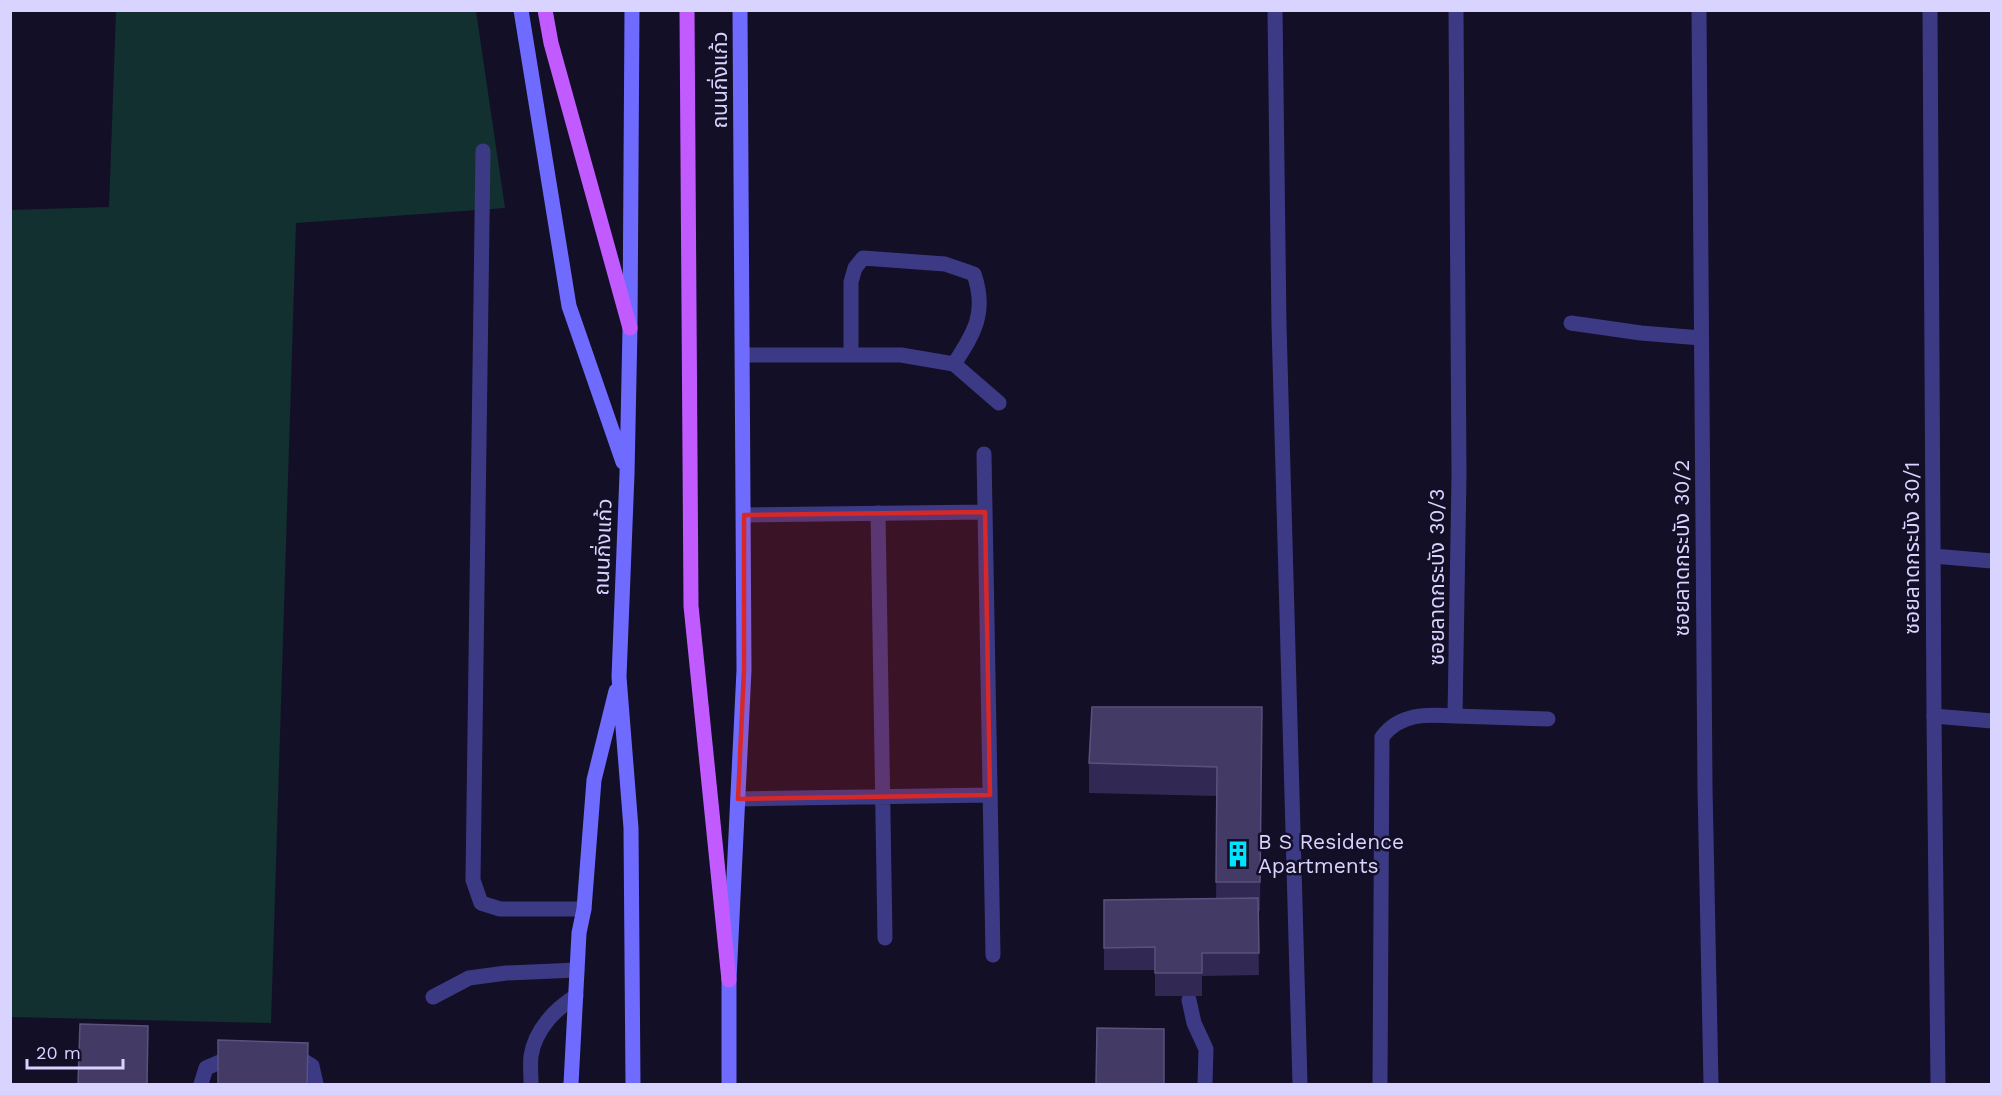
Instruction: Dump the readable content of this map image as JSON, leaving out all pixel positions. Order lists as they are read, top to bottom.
{
  "streets": {
    "main road": ["ถนนกิ่งแก้ว"],
    "street": ["ซอยลาดกระบัง 30/2", "ซอยลาดกระบัง 30/1", "ซอยลาดกระบัง 30/3"]
  },
  "places": {
    "building": ["B S Residence Apartments"]
  },
  "scale_bar": "20 m"
}
